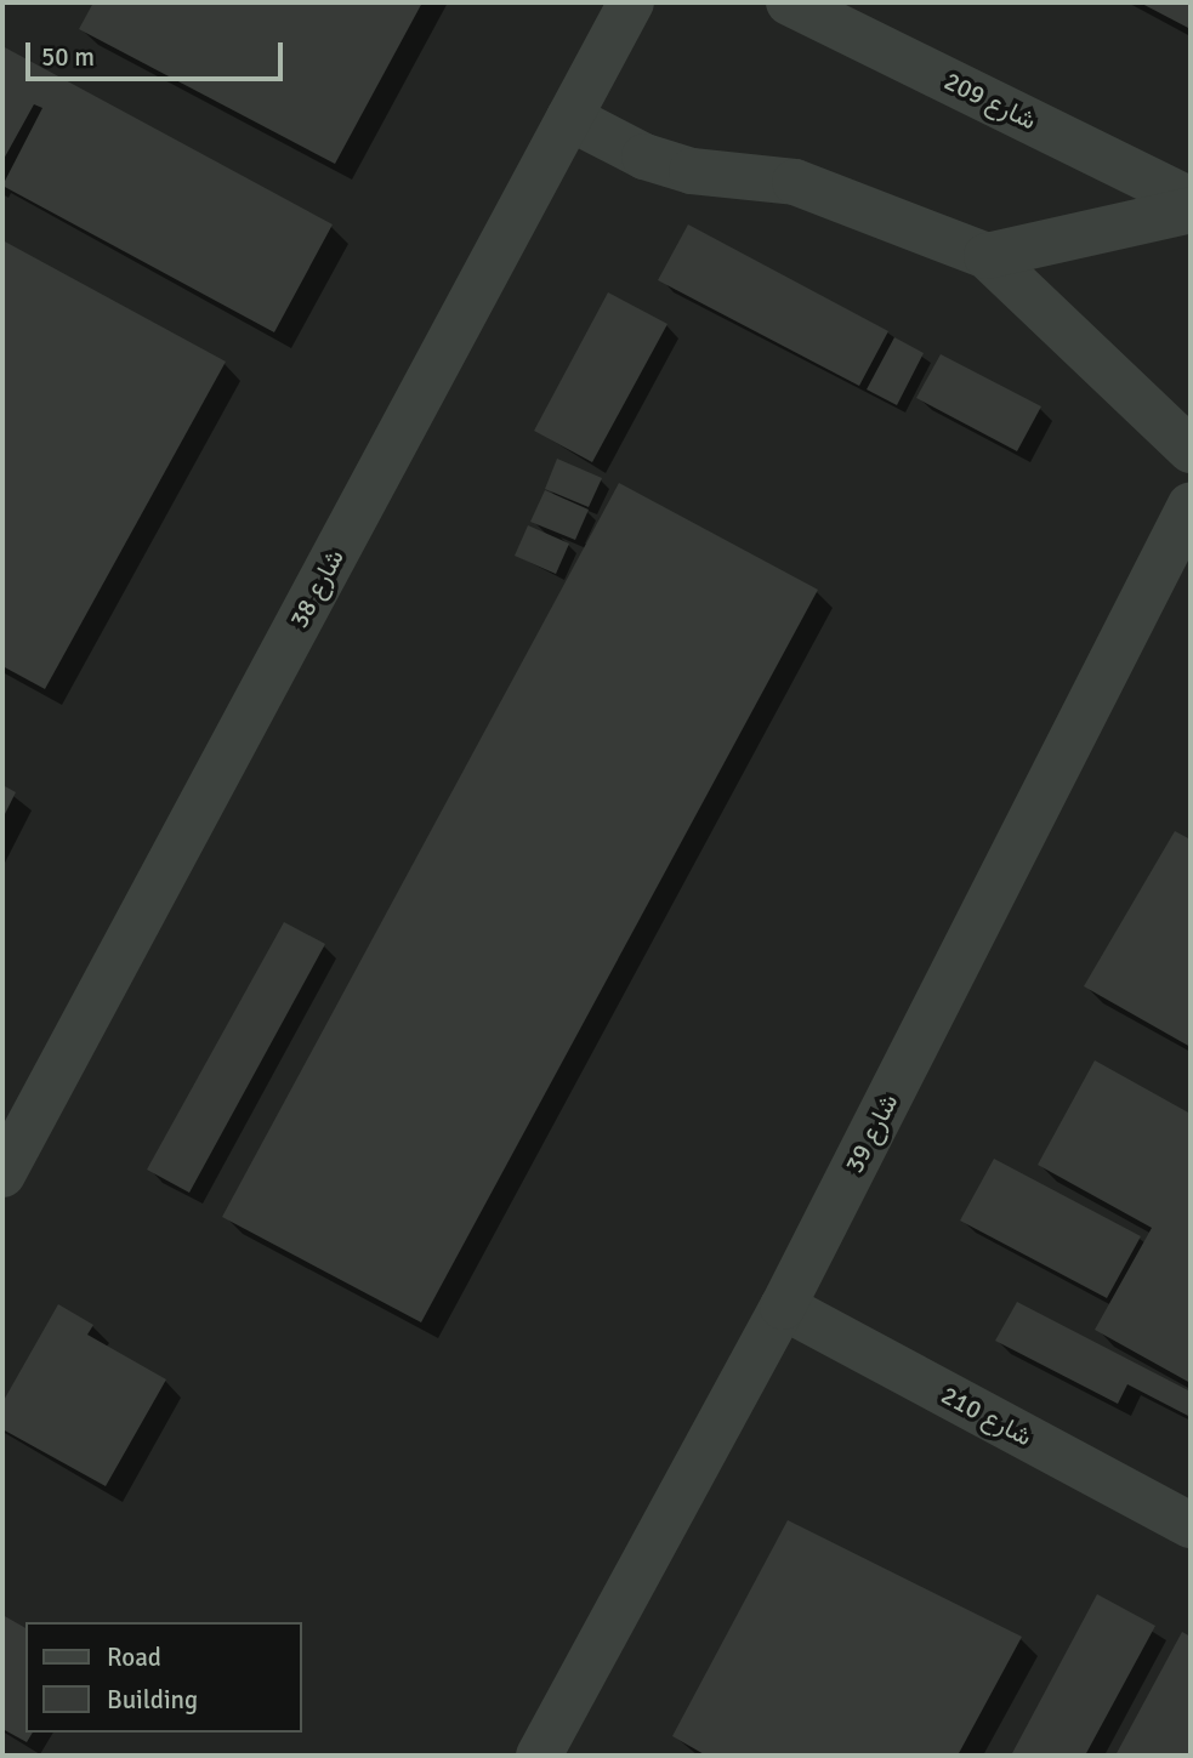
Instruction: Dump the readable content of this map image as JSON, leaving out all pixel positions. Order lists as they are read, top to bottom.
{
  "streets": {
    "street": [
      "شارع 209",
      "شارع 38",
      "شارع 39",
      "شارع 210"
    ]
  },
  "crossings": [
    ["شارع 39", "شارع 210"]
  ],
  "legend": ["Road", "Building"],
  "scale_bar": "50 m"
}
